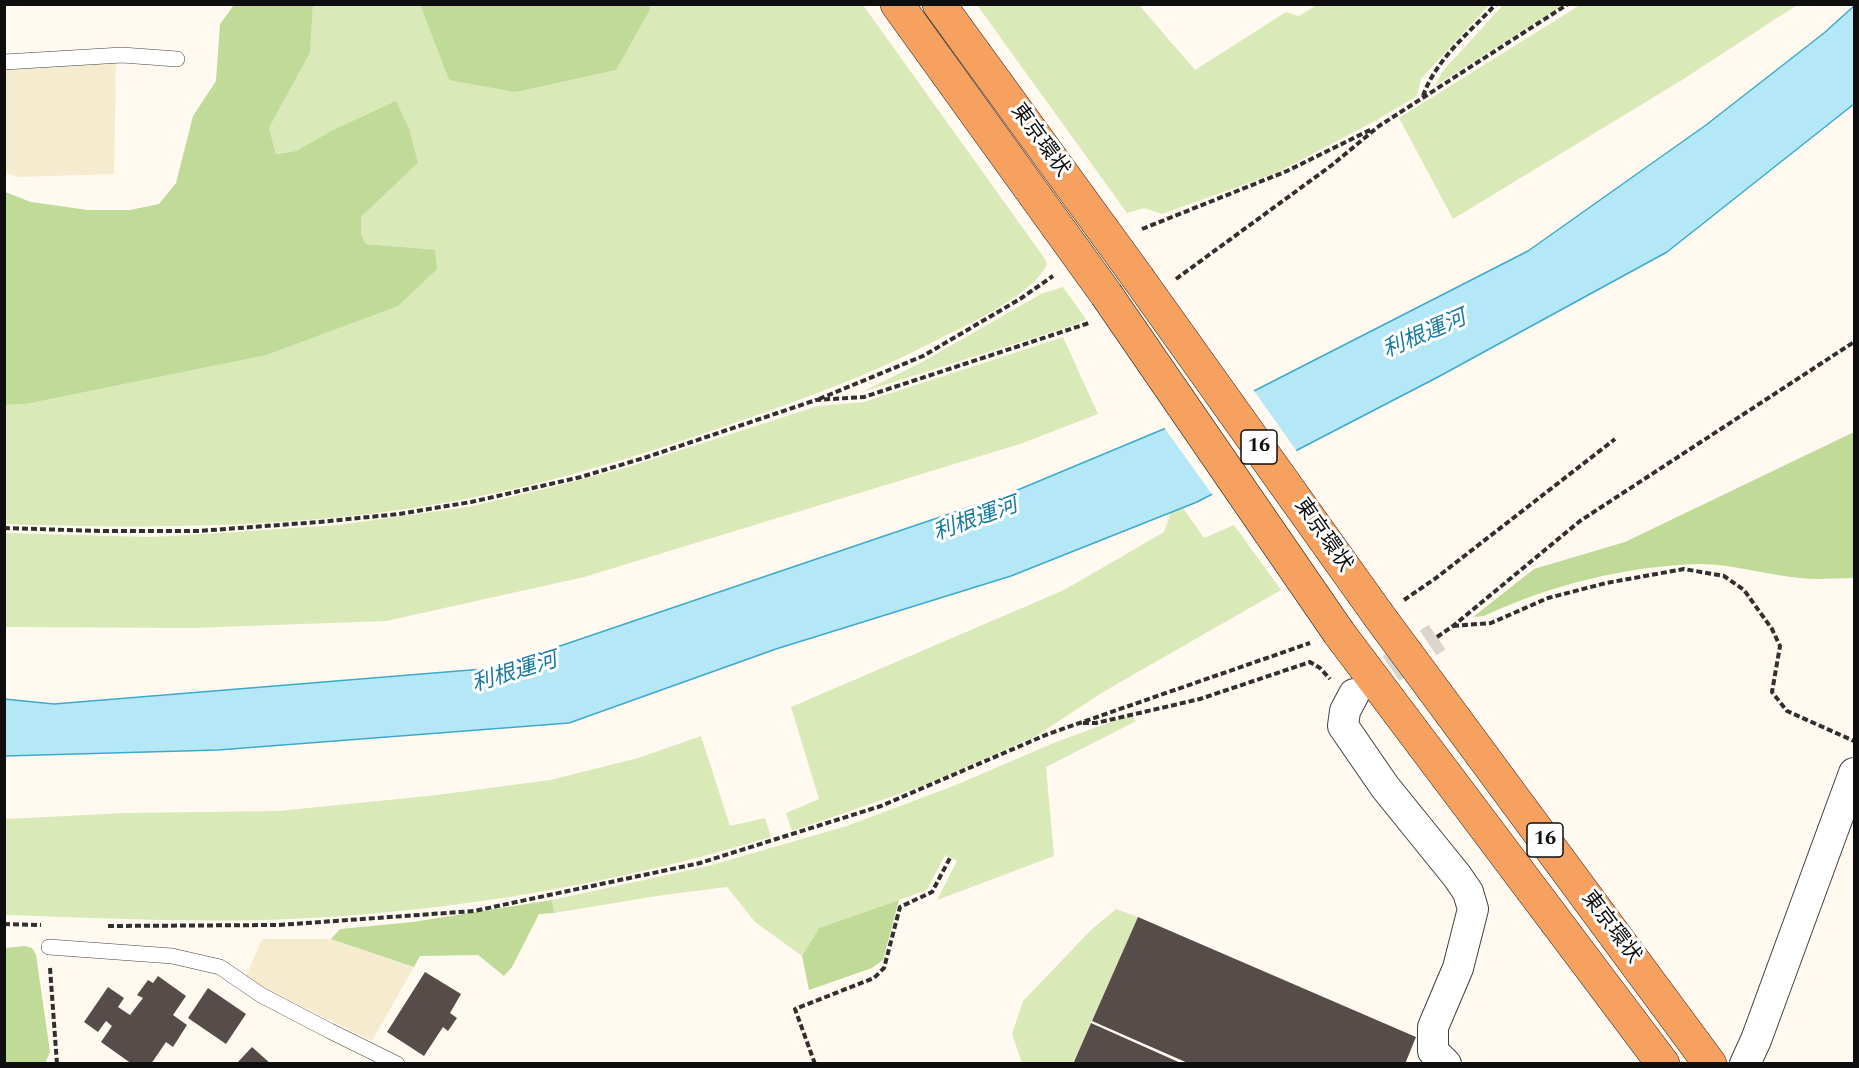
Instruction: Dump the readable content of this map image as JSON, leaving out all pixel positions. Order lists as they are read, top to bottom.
{
  "streets": {
    "highway": ["東京環状", "16"]
  },
  "water": ["利根運河"]
}
